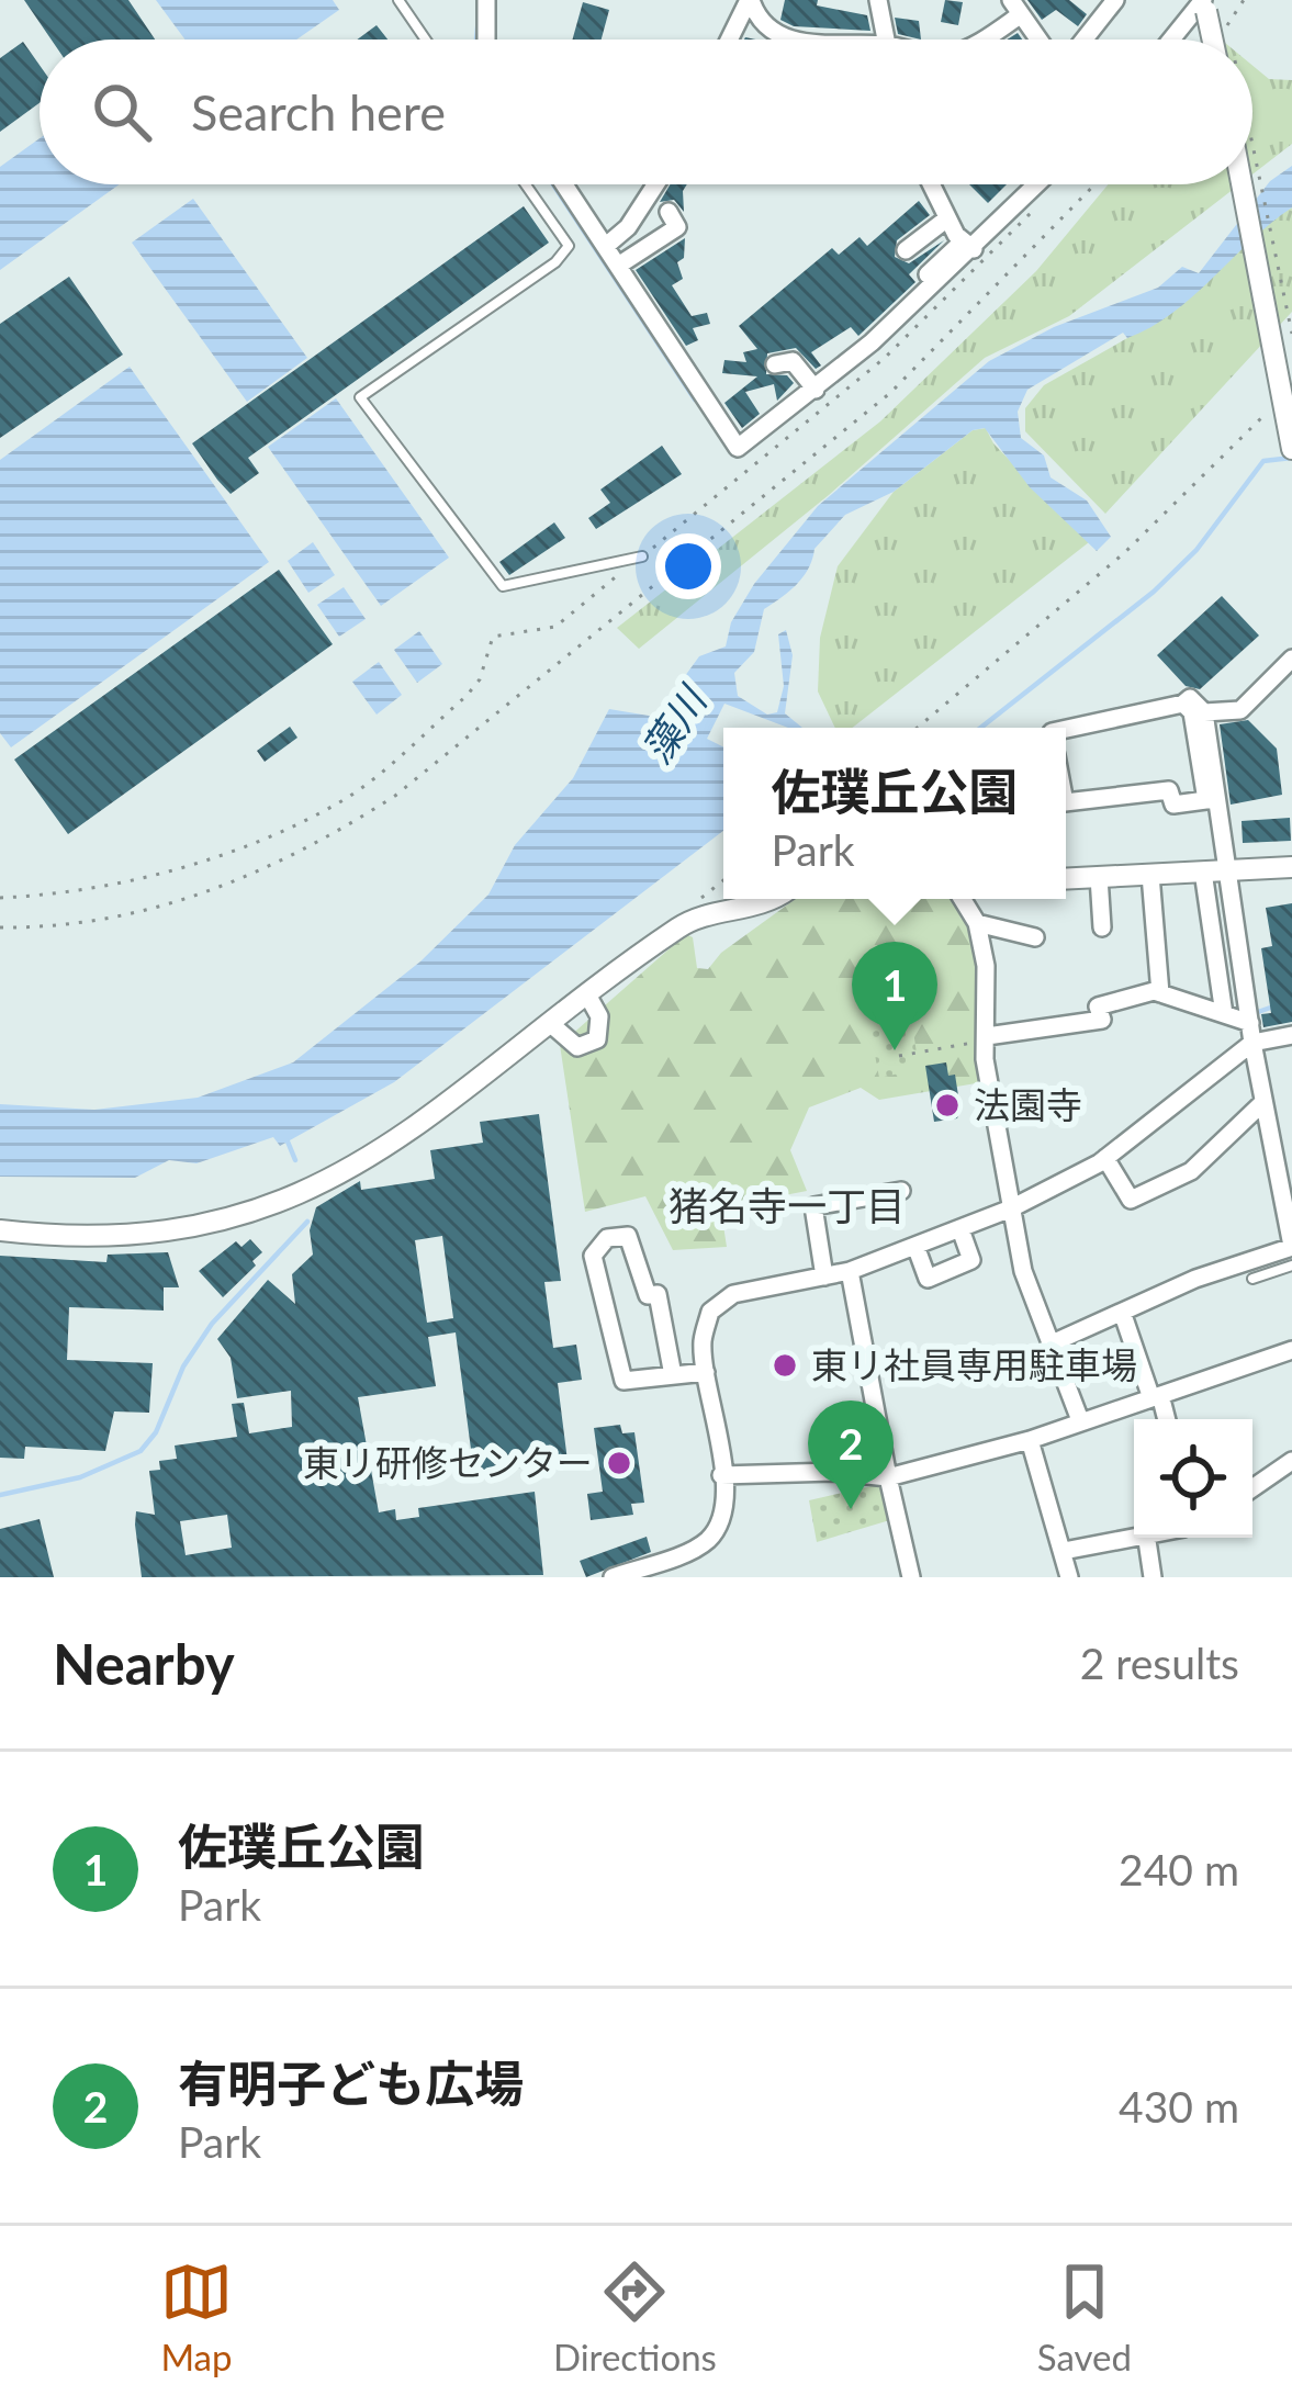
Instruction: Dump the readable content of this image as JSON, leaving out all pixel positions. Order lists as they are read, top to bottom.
{
  "districts": ["猪名寺一丁目"],
  "water": ["藻川"],
  "places": ["法園寺", "東リ社員専用駐車場", "東リ研修センター"],
  "page": {
    "search": "Search here",
    "popup": ["佐璞丘公園", "Park"],
    "pins": ["1", "2"],
    "heading": ["Nearby", "2 results"],
    "list": [
      {
        "mark": "1",
        "name": "佐璞丘公園",
        "note": "Park",
        "value": "240 m"
      },
      {
        "mark": "2",
        "name": "有明子ども広場",
        "note": "Park",
        "value": "430 m"
      }
    ],
    "nav": ["Map", "Directions", "Saved"]
  }
}
